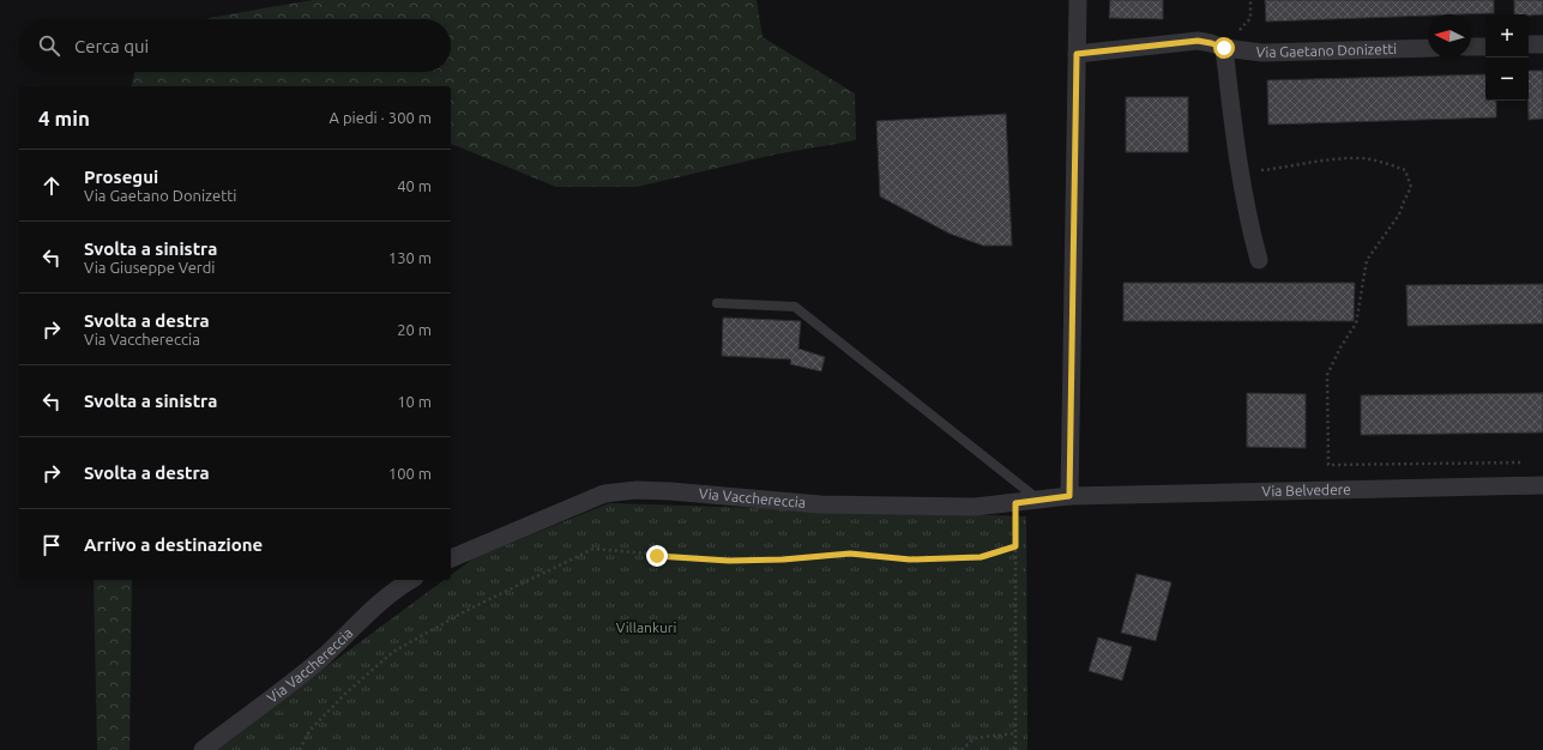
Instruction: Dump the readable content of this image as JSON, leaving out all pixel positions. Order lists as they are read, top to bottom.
{
  "streets": {
    "street": ["Via Gaetano Donizetti", "Via Belvedere", "Via Vacchereccia"]
  },
  "crossings": [
    ["Via Belvedere", "Via Vacchereccia"]
  ],
  "parks": ["Villankuri"],
  "north": "left",
  "page": {
    "map_buttons": ["+", "−"],
    "search": "Cerca qui",
    "heading": ["4 min", "A piedi · 300 m"],
    "list": [
      ["Prosegui", "Via Gaetano Donizetti", "40 m"],
      ["Svolta a sinistra", "Via Giuseppe Verdi", "130 m"],
      ["Svolta a destra", "Via Vacchereccia", "20 m"],
      ["Svolta a sinistra", "10 m"],
      ["Svolta a destra", "100 m"],
      "Arrivo a destinazione"
    ]
  }
}
